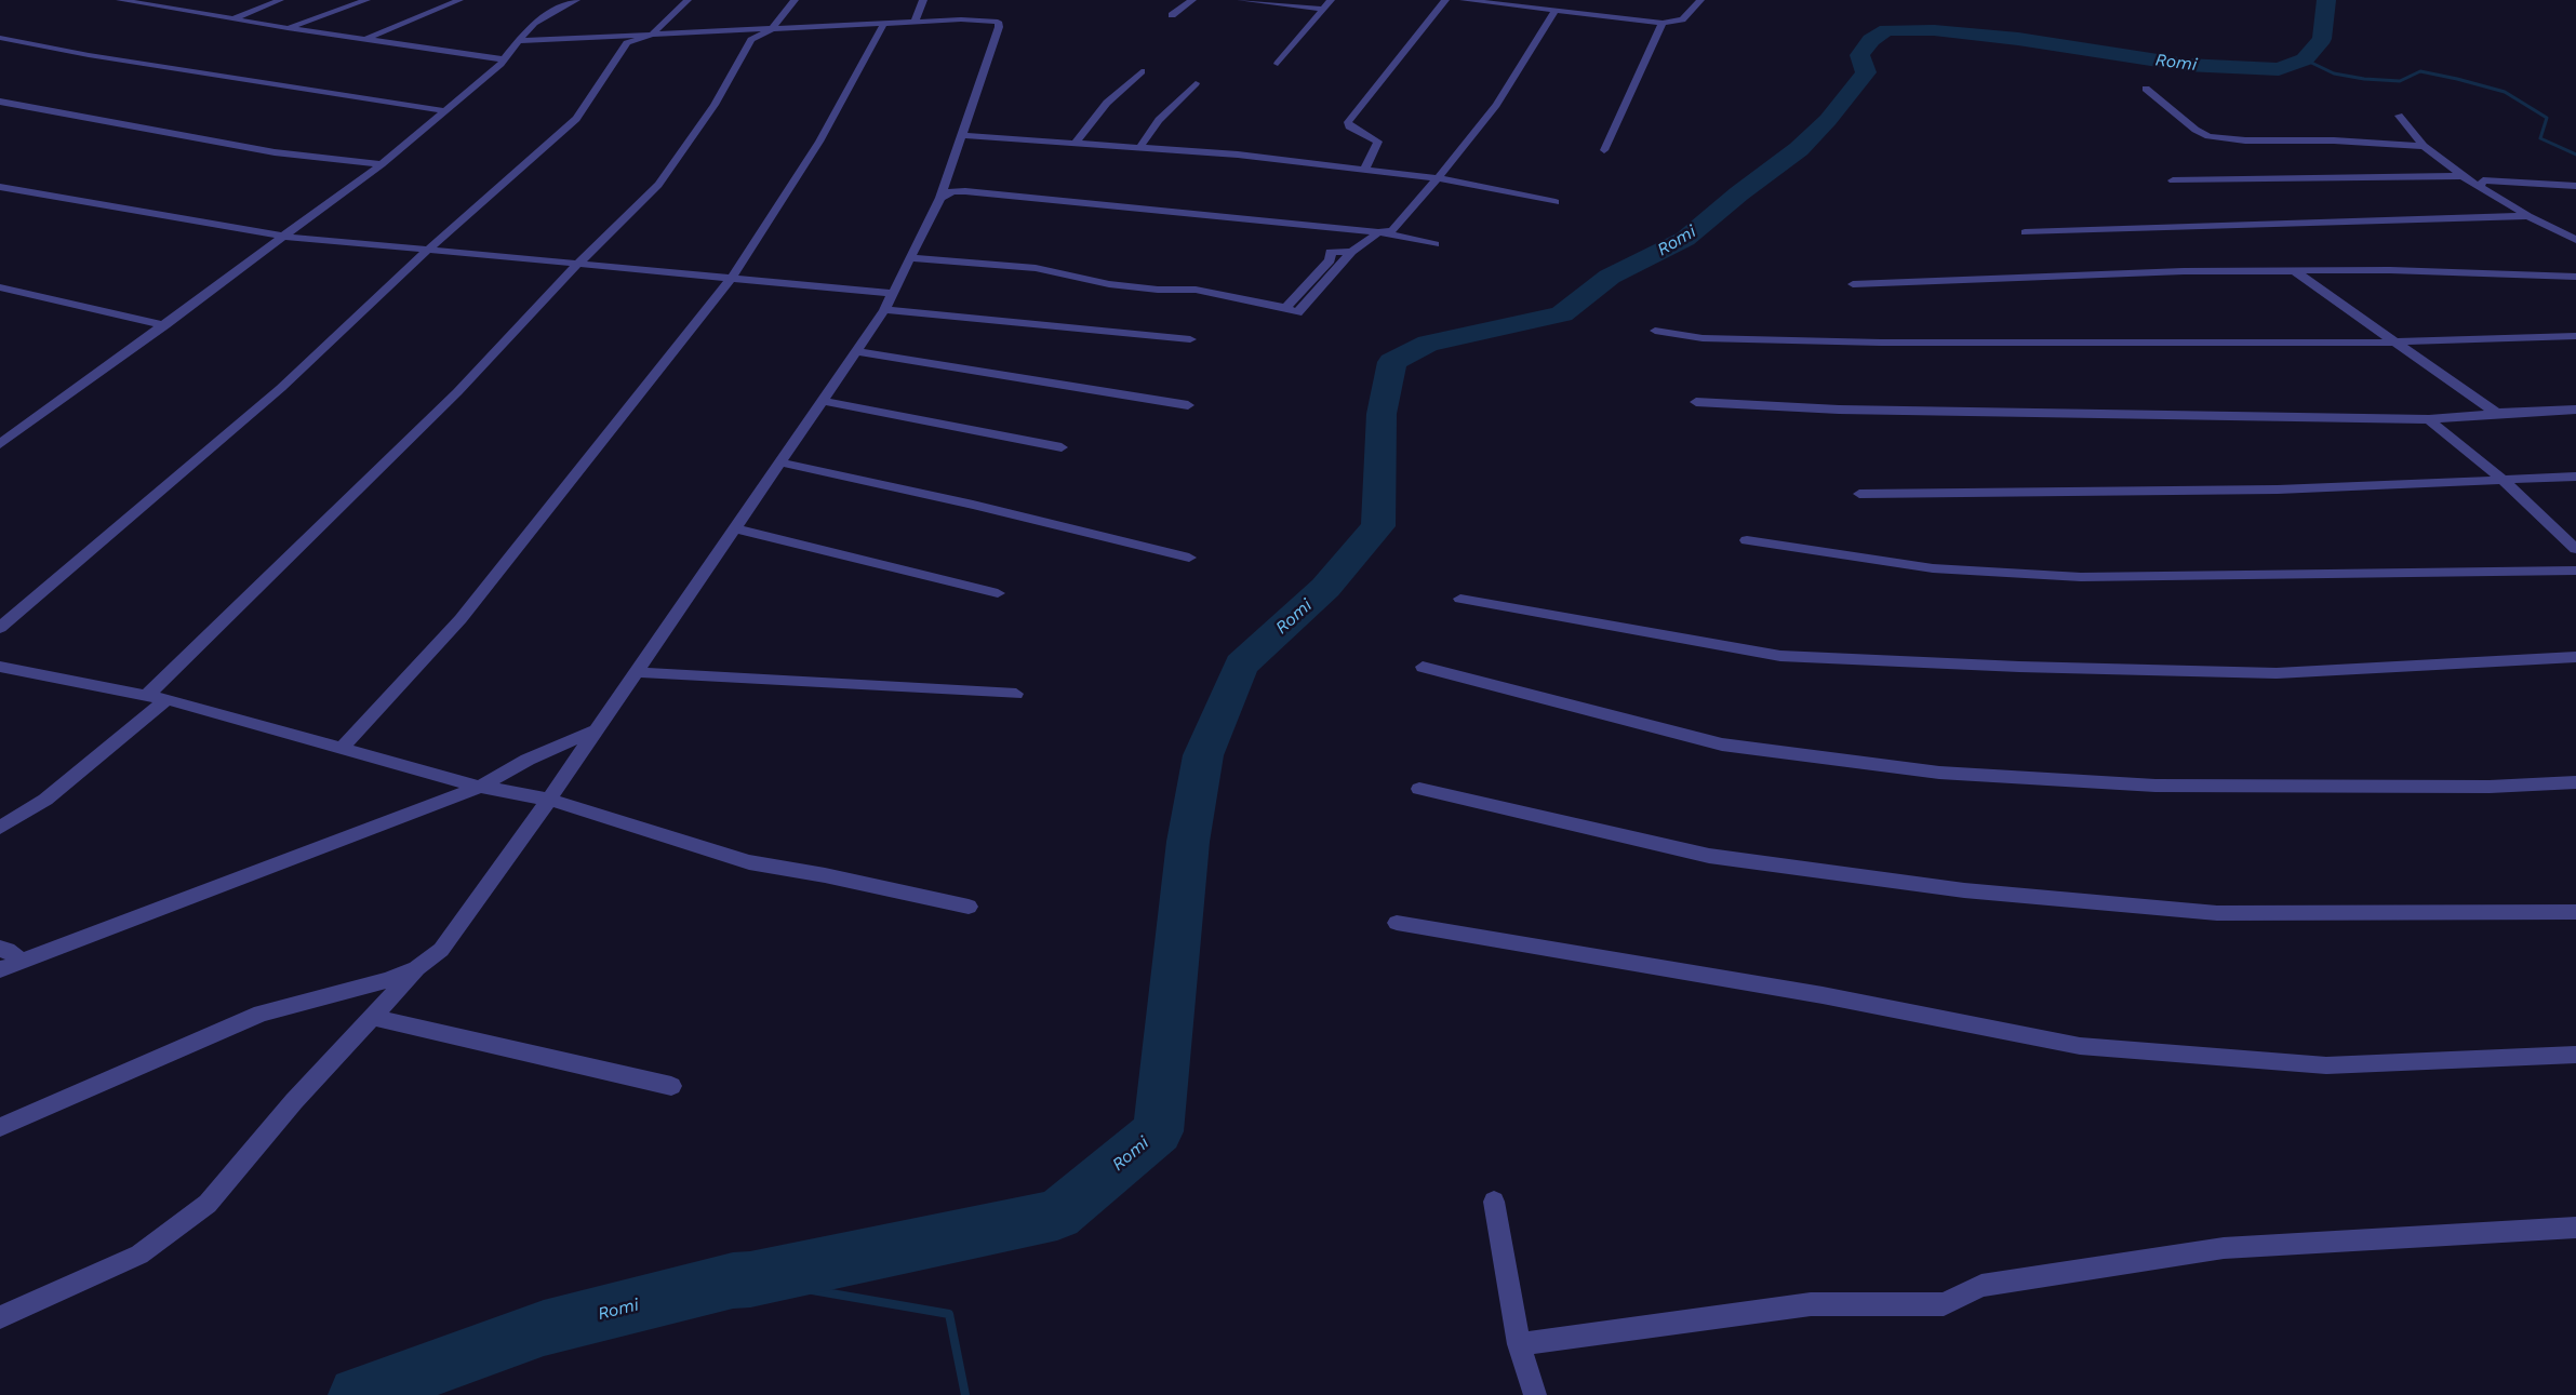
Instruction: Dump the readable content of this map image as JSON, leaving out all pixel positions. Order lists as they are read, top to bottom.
{
  "water": ["Romi"]
}
